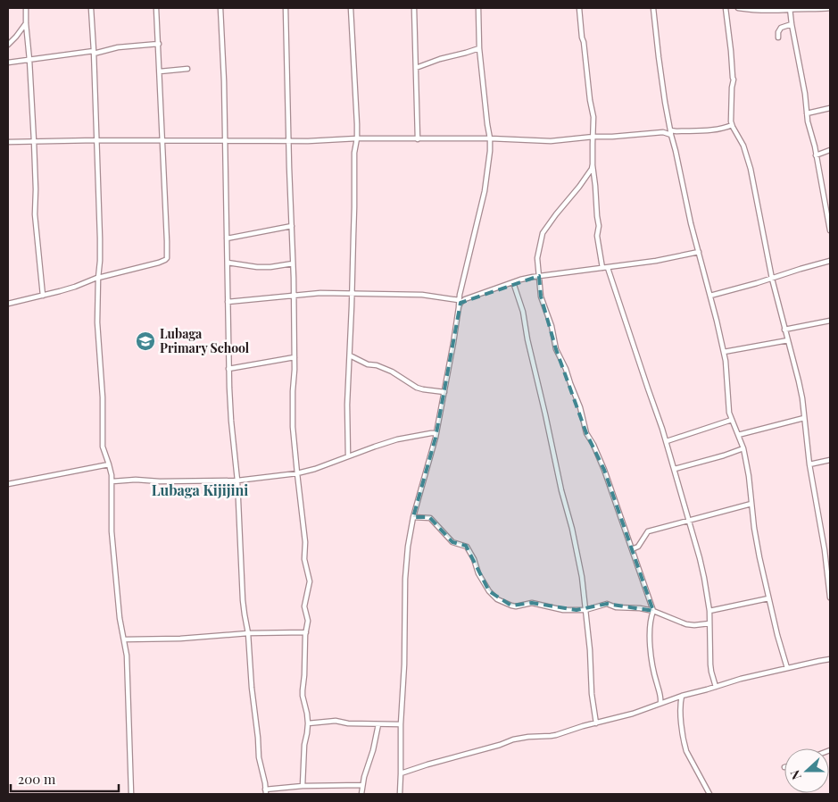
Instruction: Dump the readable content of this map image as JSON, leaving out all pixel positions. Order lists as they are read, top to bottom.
{
  "districts": ["Lubaga Kijijini"],
  "places": {
    "school or university": ["Lubaga Primary School"]
  },
  "scale_bar": "200 m",
  "north": "left"
}
